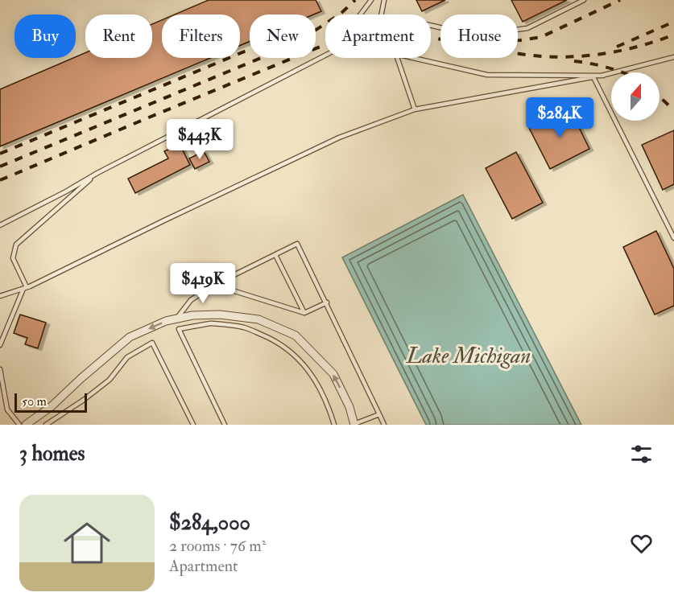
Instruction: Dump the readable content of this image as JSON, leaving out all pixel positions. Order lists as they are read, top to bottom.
{
  "water": ["Lake Michigan"],
  "scale_bar": "50 m",
  "north": "top",
  "page": {
    "chip": [
      "Buy",
      "Rent",
      "Filters",
      "New",
      "Apartment",
      "House"
    ],
    "price": ["$284K", "$443K", "$419K"],
    "scale": "50 m",
    "heading": "3 homes",
    "list": [
      {
        "name": "$284,000",
        "note": "2 rooms · 76 m² · Apartment"
      }
    ]
  }
}
